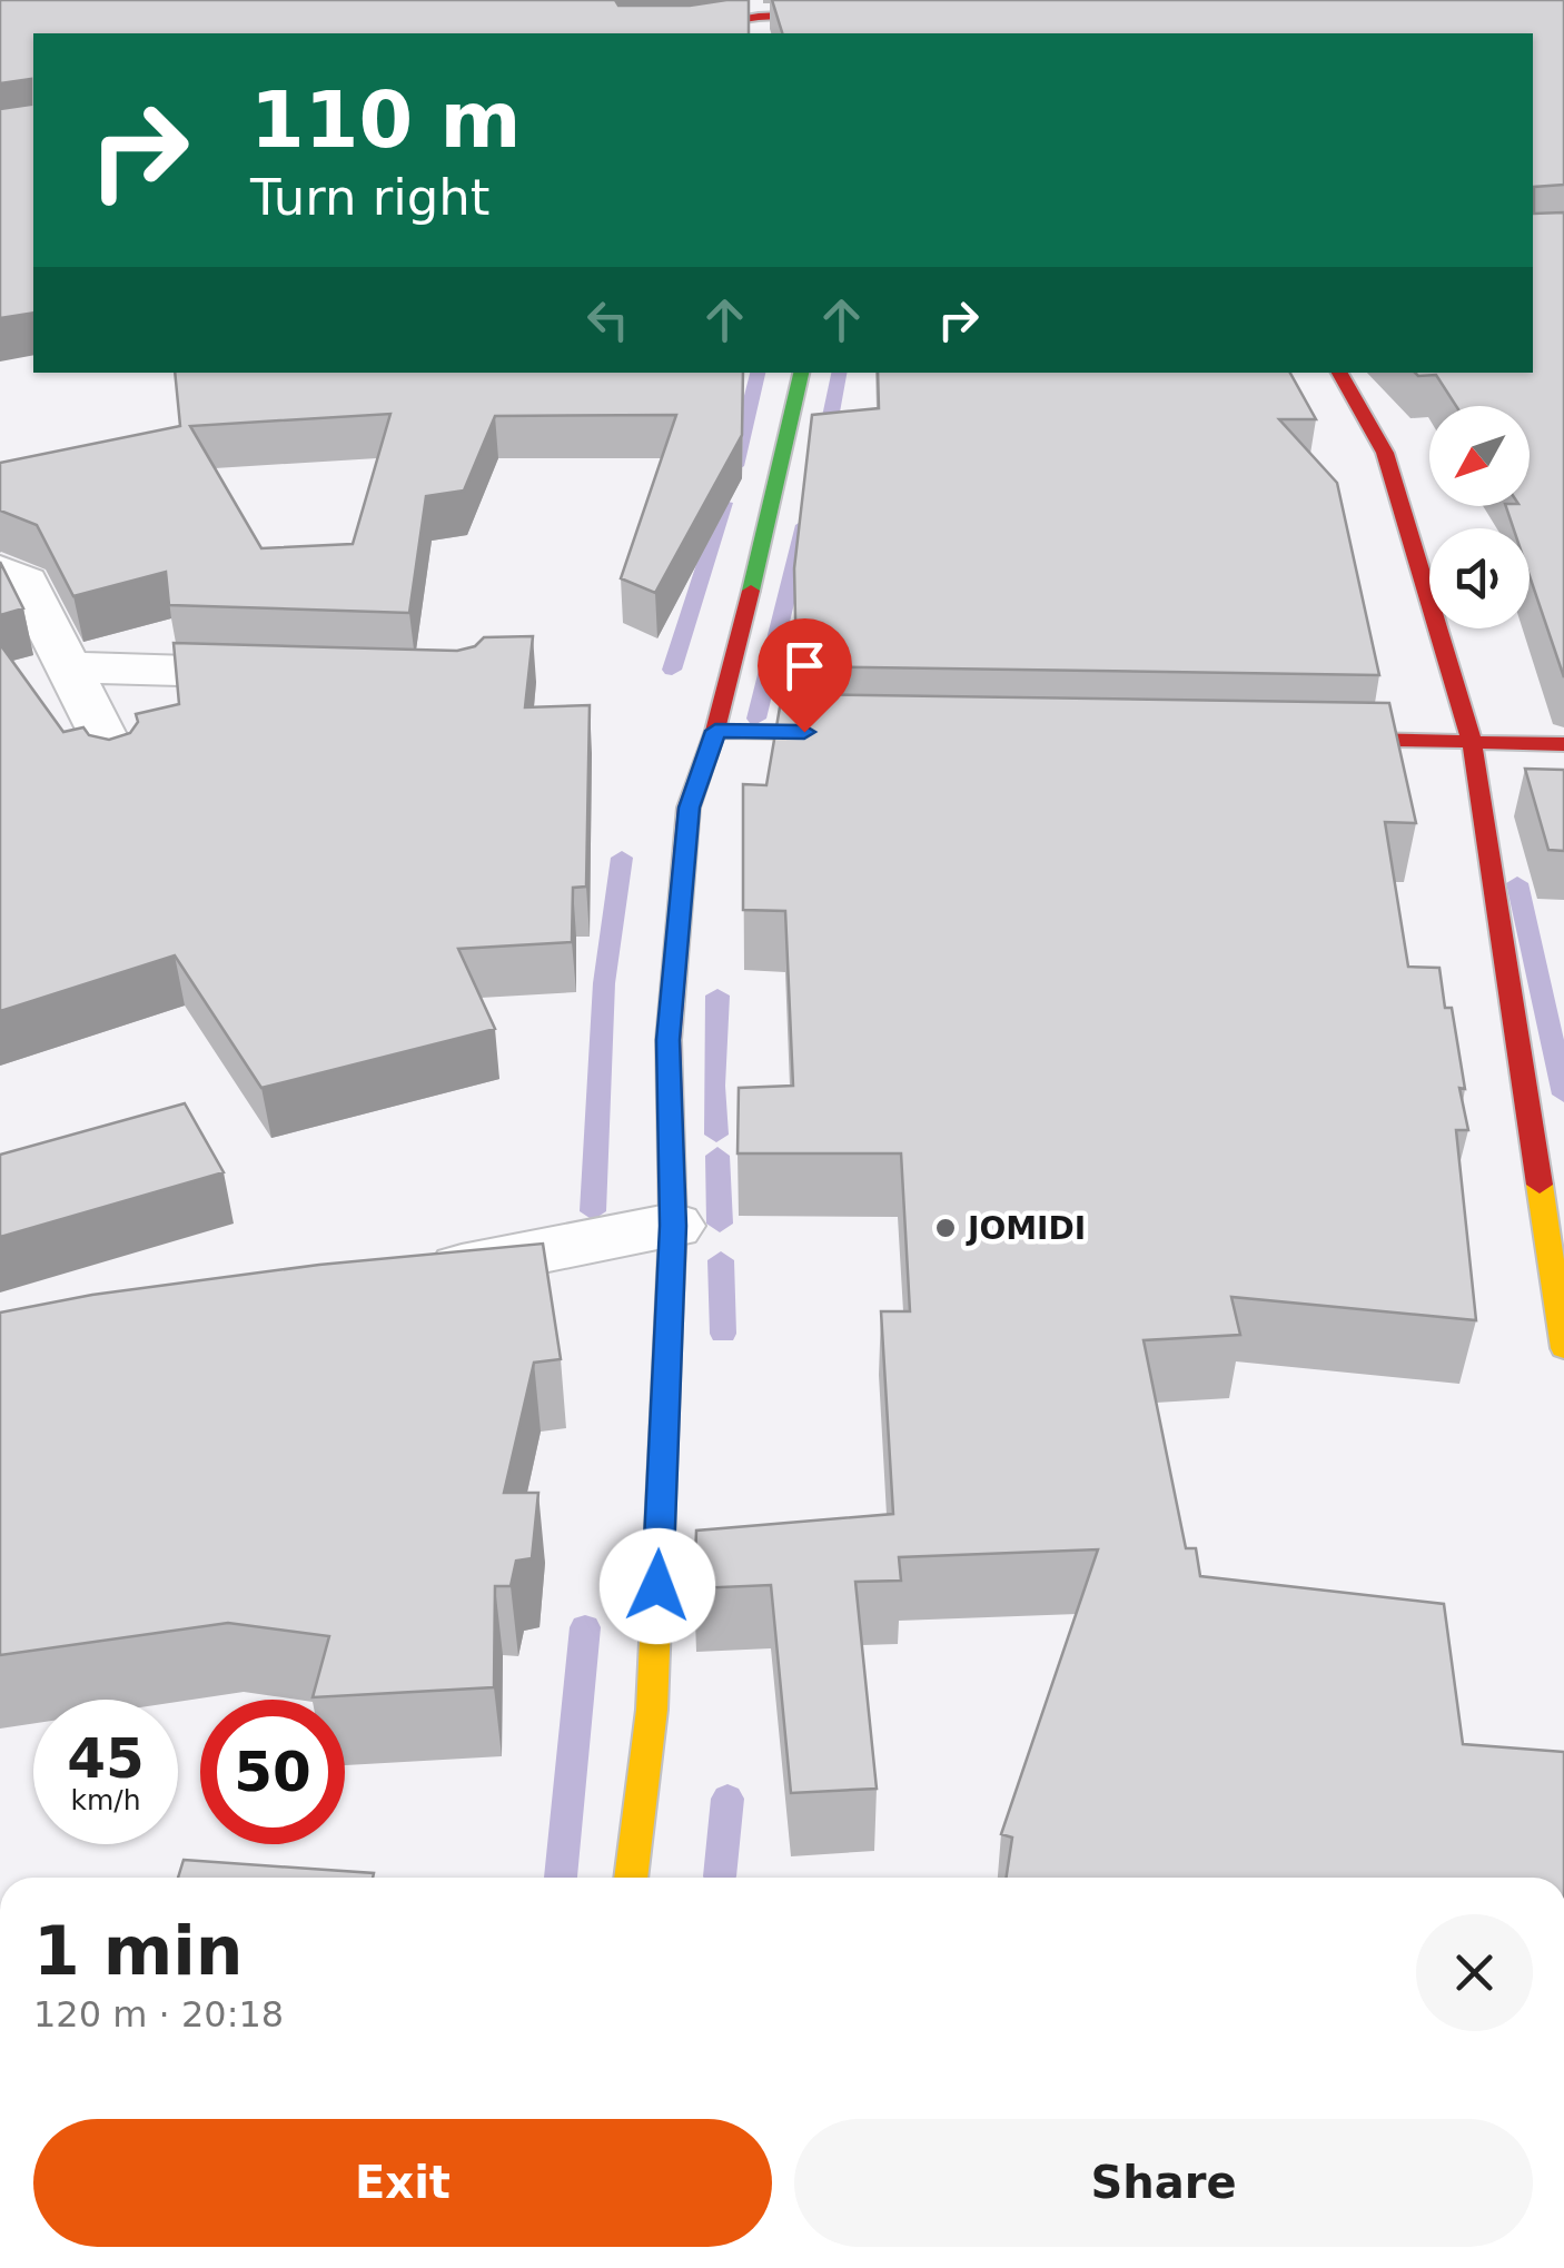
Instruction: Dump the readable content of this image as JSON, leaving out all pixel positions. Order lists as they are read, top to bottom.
{
  "places": ["JOMIDI"],
  "north": "bottom left",
  "page": {
    "turn": ["110 m", "Turn right"],
    "speed": "45 km/h",
    "limit": "50",
    "heading": ["1 min", "120 m · 20:18"],
    "buttons": ["Exit", "Share"]
  }
}
